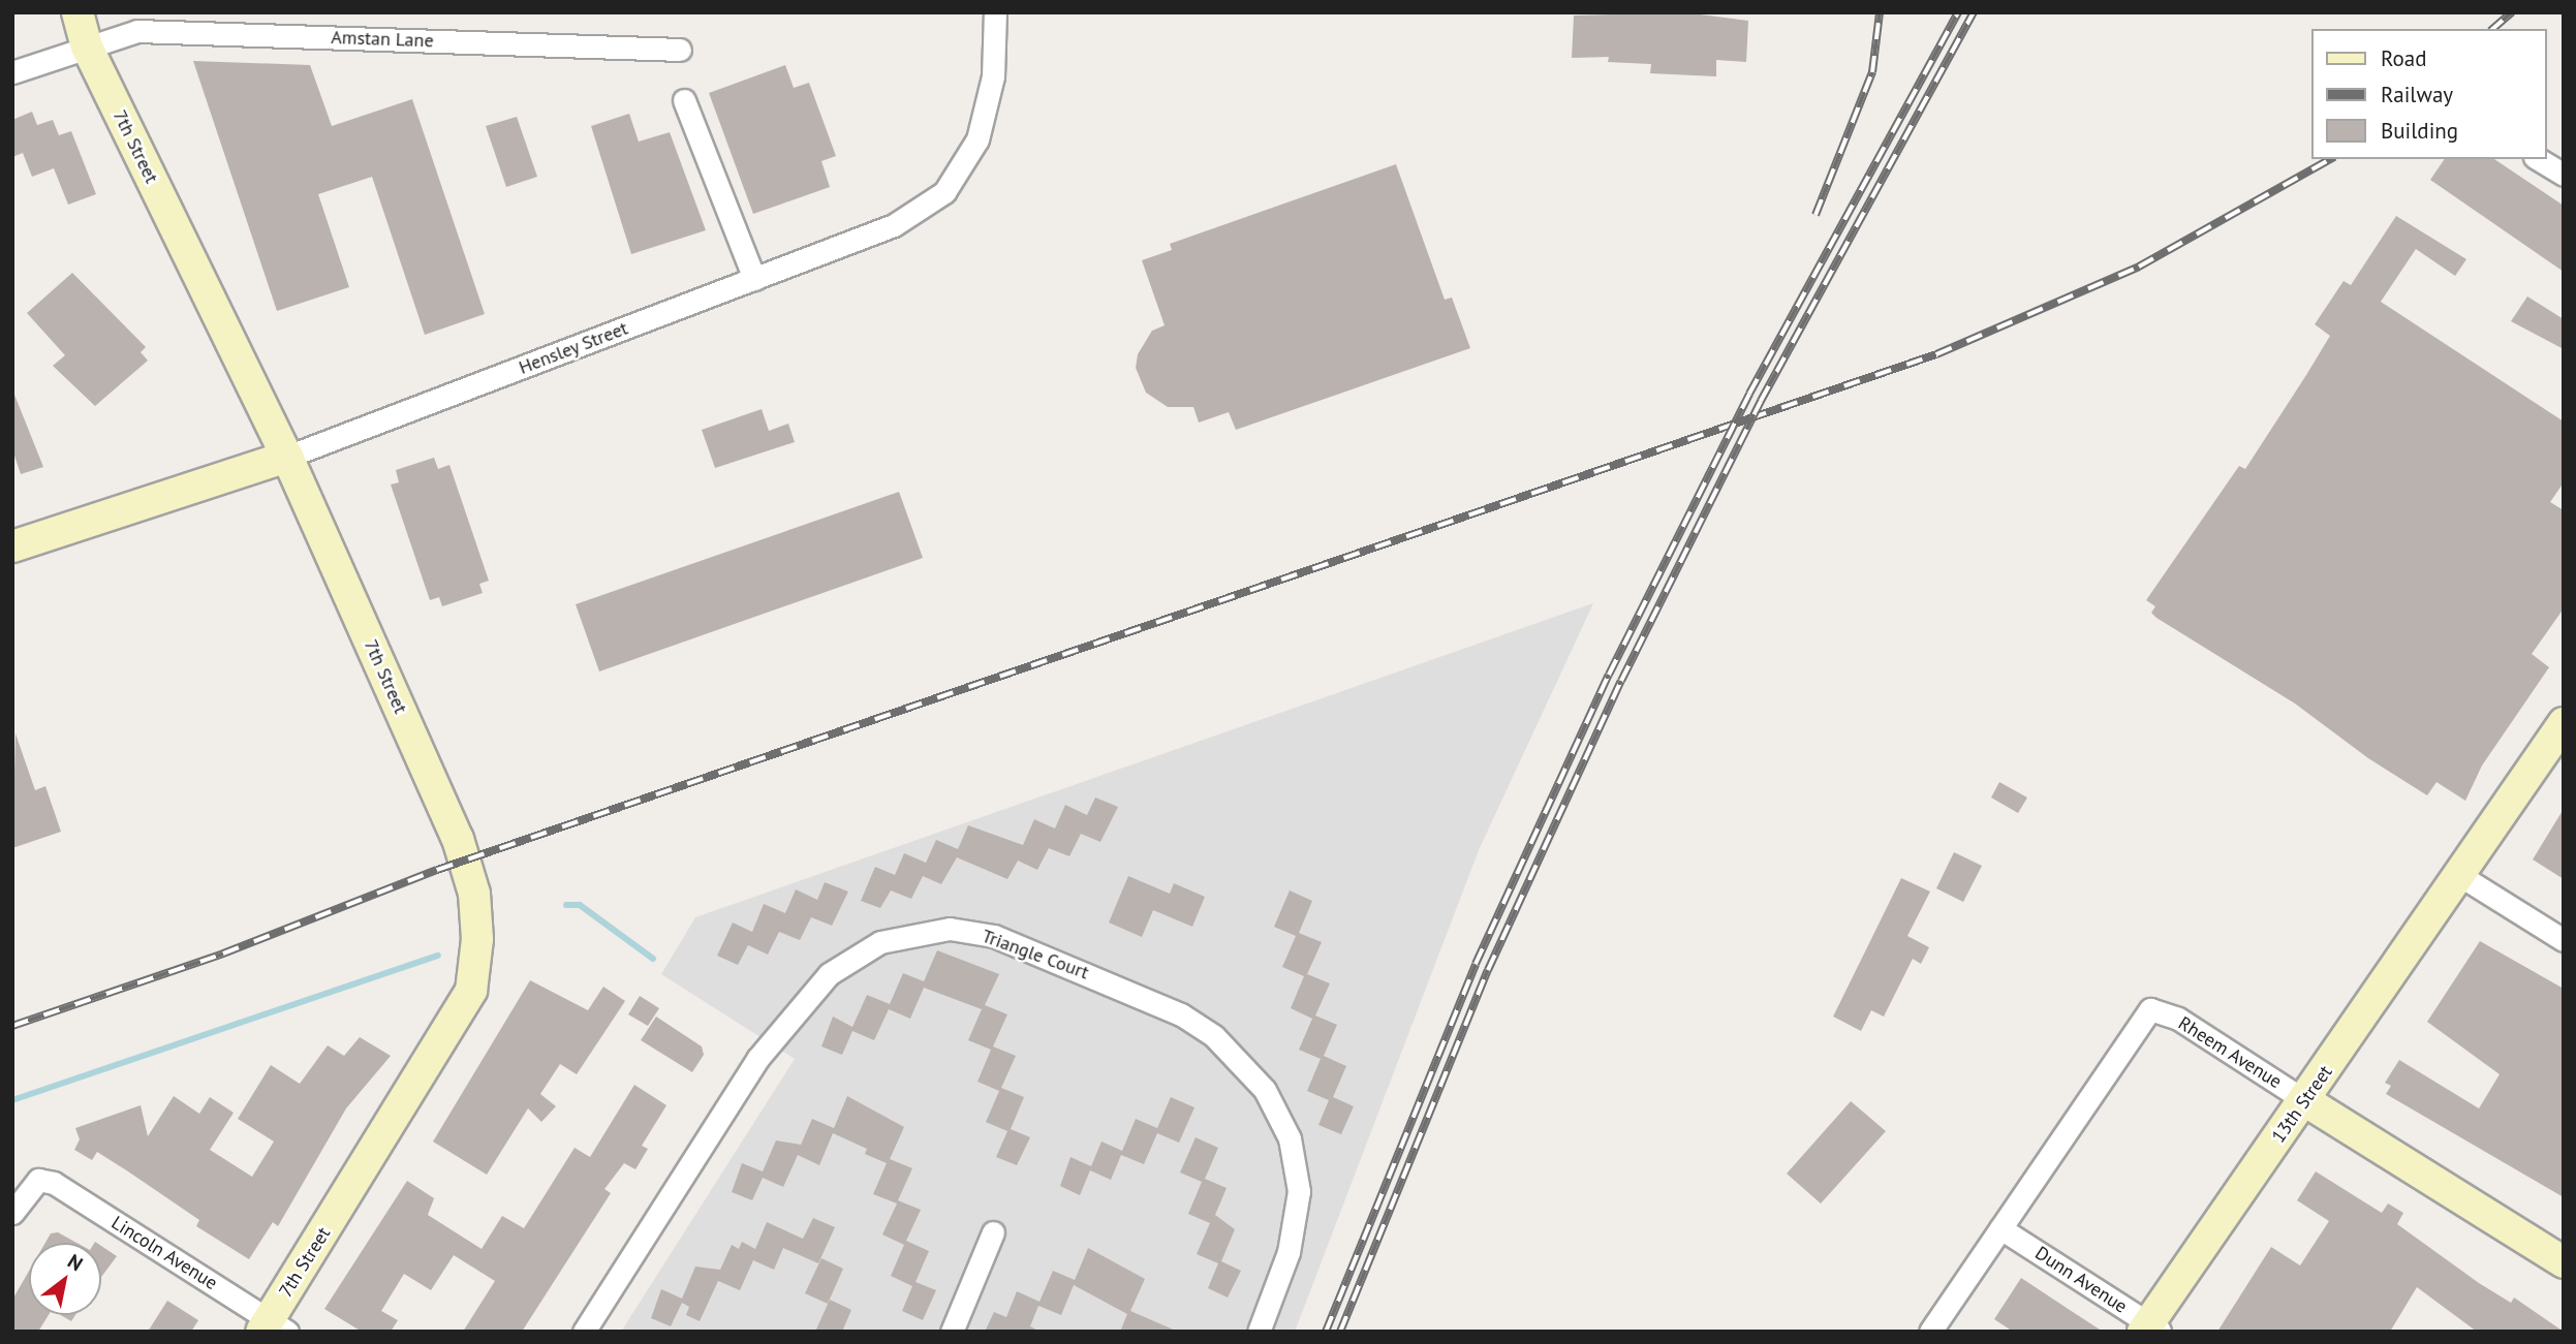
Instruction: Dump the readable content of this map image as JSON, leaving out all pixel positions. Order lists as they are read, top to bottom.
{
  "streets": {
    "street": [
      "Amstan Lane",
      "7th Street",
      "Hensley Street",
      "Triangle Court",
      "Rheem Avenue",
      "13th Street",
      "Lincoln Avenue",
      "Dunn Avenue"
    ]
  },
  "crossings": [
    ["Amstan Lane", "7th Street"],
    ["7th Street", "Hensley Street"],
    ["7th Street", "Lincoln Avenue"],
    ["Rheem Avenue", "13th Street"],
    ["Rheem Avenue", "Dunn Avenue"],
    ["13th Street", "Dunn Avenue"]
  ],
  "legend": ["Road", "Railway", "Building"],
  "north": "top right"
}
